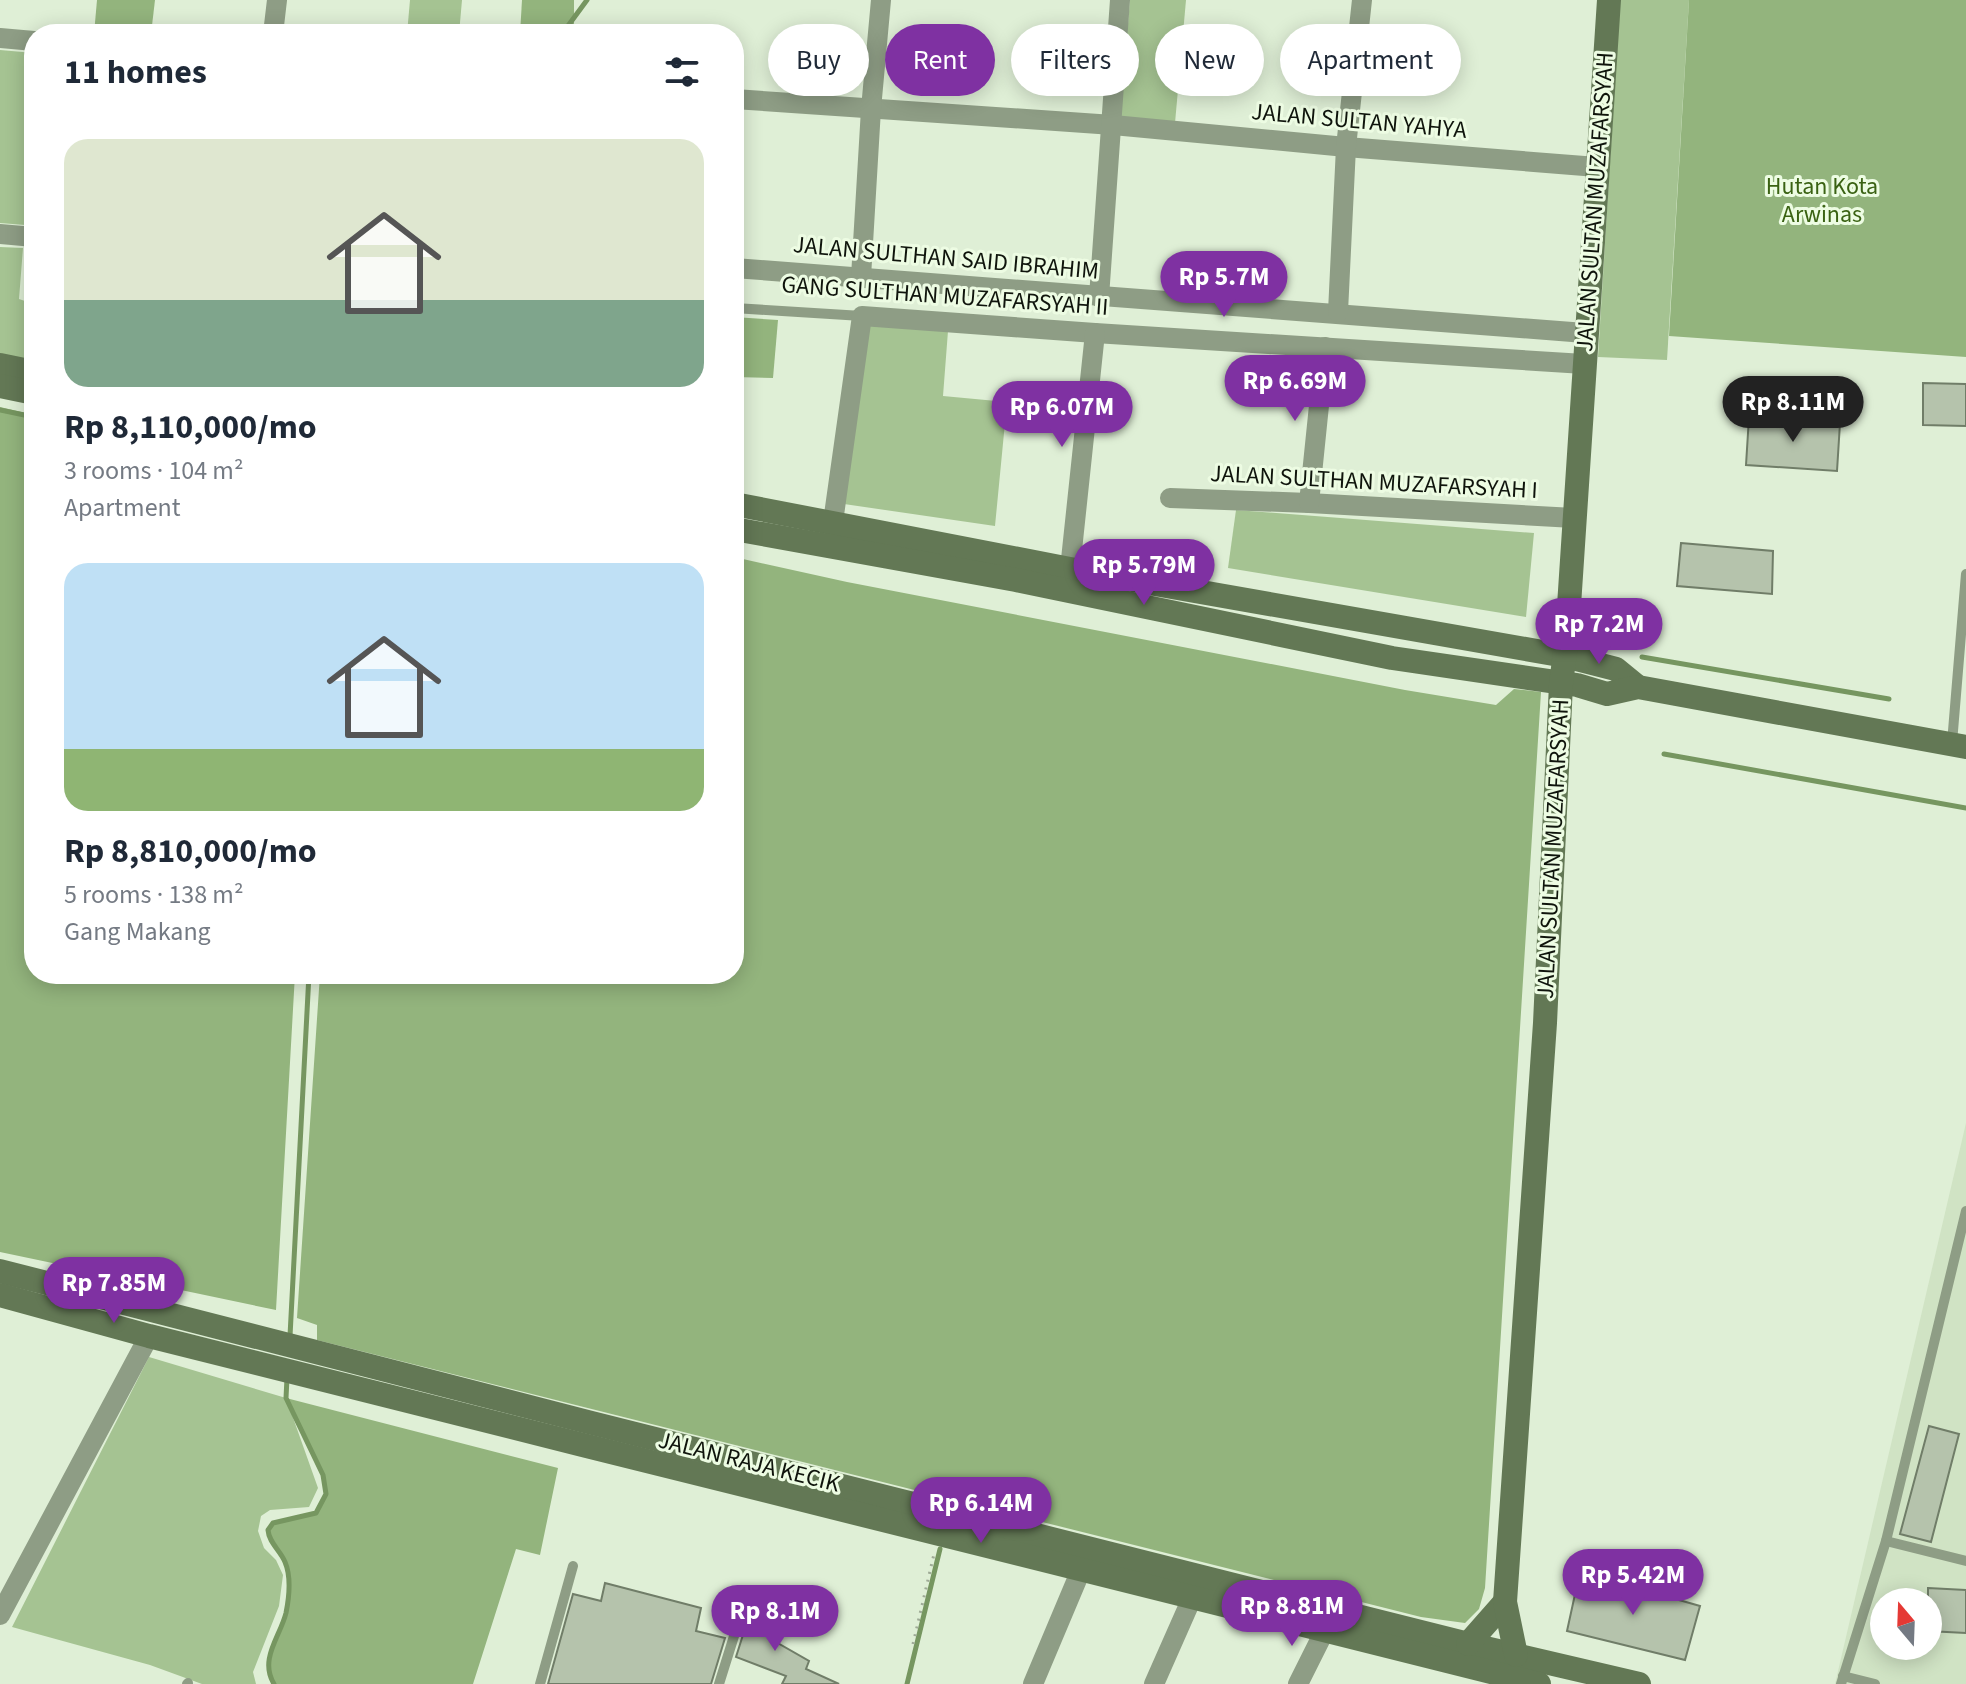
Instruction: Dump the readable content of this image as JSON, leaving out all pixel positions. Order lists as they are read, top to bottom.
{
  "streets": {
    "street": [
      "JALAN SULTAN YAHYA",
      "JALAN SULTAN MUZAFARSYAH",
      "JALAN SULTHAN SAID IBRAHIM",
      "GANG SULTHAN MUZAFARSYAH II",
      "JALAN SULTHAN MUZAFARSYAH I",
      "JALAN RAJA KECIK"
    ]
  },
  "crossings": [
    ["JALAN SULTAN YAHYA", "JALAN SULTAN MUZAFARSYAH"],
    ["JALAN SULTAN MUZAFARSYAH", "JALAN SULTHAN SAID IBRAHIM"],
    ["JALAN SULTAN MUZAFARSYAH", "GANG SULTHAN MUZAFARSYAH II"],
    ["JALAN SULTAN MUZAFARSYAH", "JALAN SULTHAN MUZAFARSYAH I"],
    ["JALAN SULTAN MUZAFARSYAH", "JALAN RAJA KECIK"]
  ],
  "parks": ["Hutan Kota Arwinas"],
  "north": "top",
  "page": {
    "chip": [
      "Buy",
      "Rent",
      "Filters",
      "New",
      "Apartment"
    ],
    "heading": "11 homes",
    "list": [
      {
        "name": "Rp 8,110,000/mo",
        "note": "3 rooms · 104 m² · Apartment"
      },
      {
        "name": "Rp 8,810,000/mo",
        "note": "5 rooms · 138 m² · Gang Makang"
      }
    ],
    "price": [
      "Rp 5.7M",
      "Rp 6.69M",
      "Rp 8.11M",
      "Rp 6.07M",
      "Rp 5.79M",
      "Rp 7.2M",
      "Rp 7.85M",
      "Rp 6.14M",
      "Rp 5.42M",
      "Rp 8.81M",
      "Rp 8.1M"
    ]
  }
}
